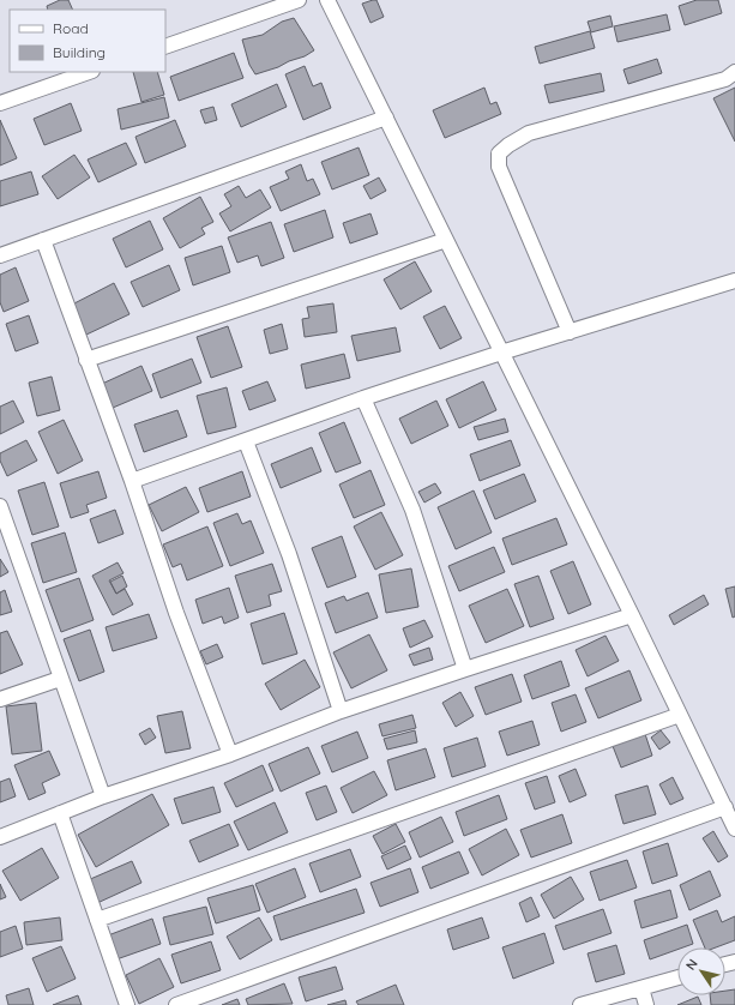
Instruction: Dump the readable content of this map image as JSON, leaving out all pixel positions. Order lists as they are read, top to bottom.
{
  "legend": ["Road", "Building"],
  "north": "top left"
}
